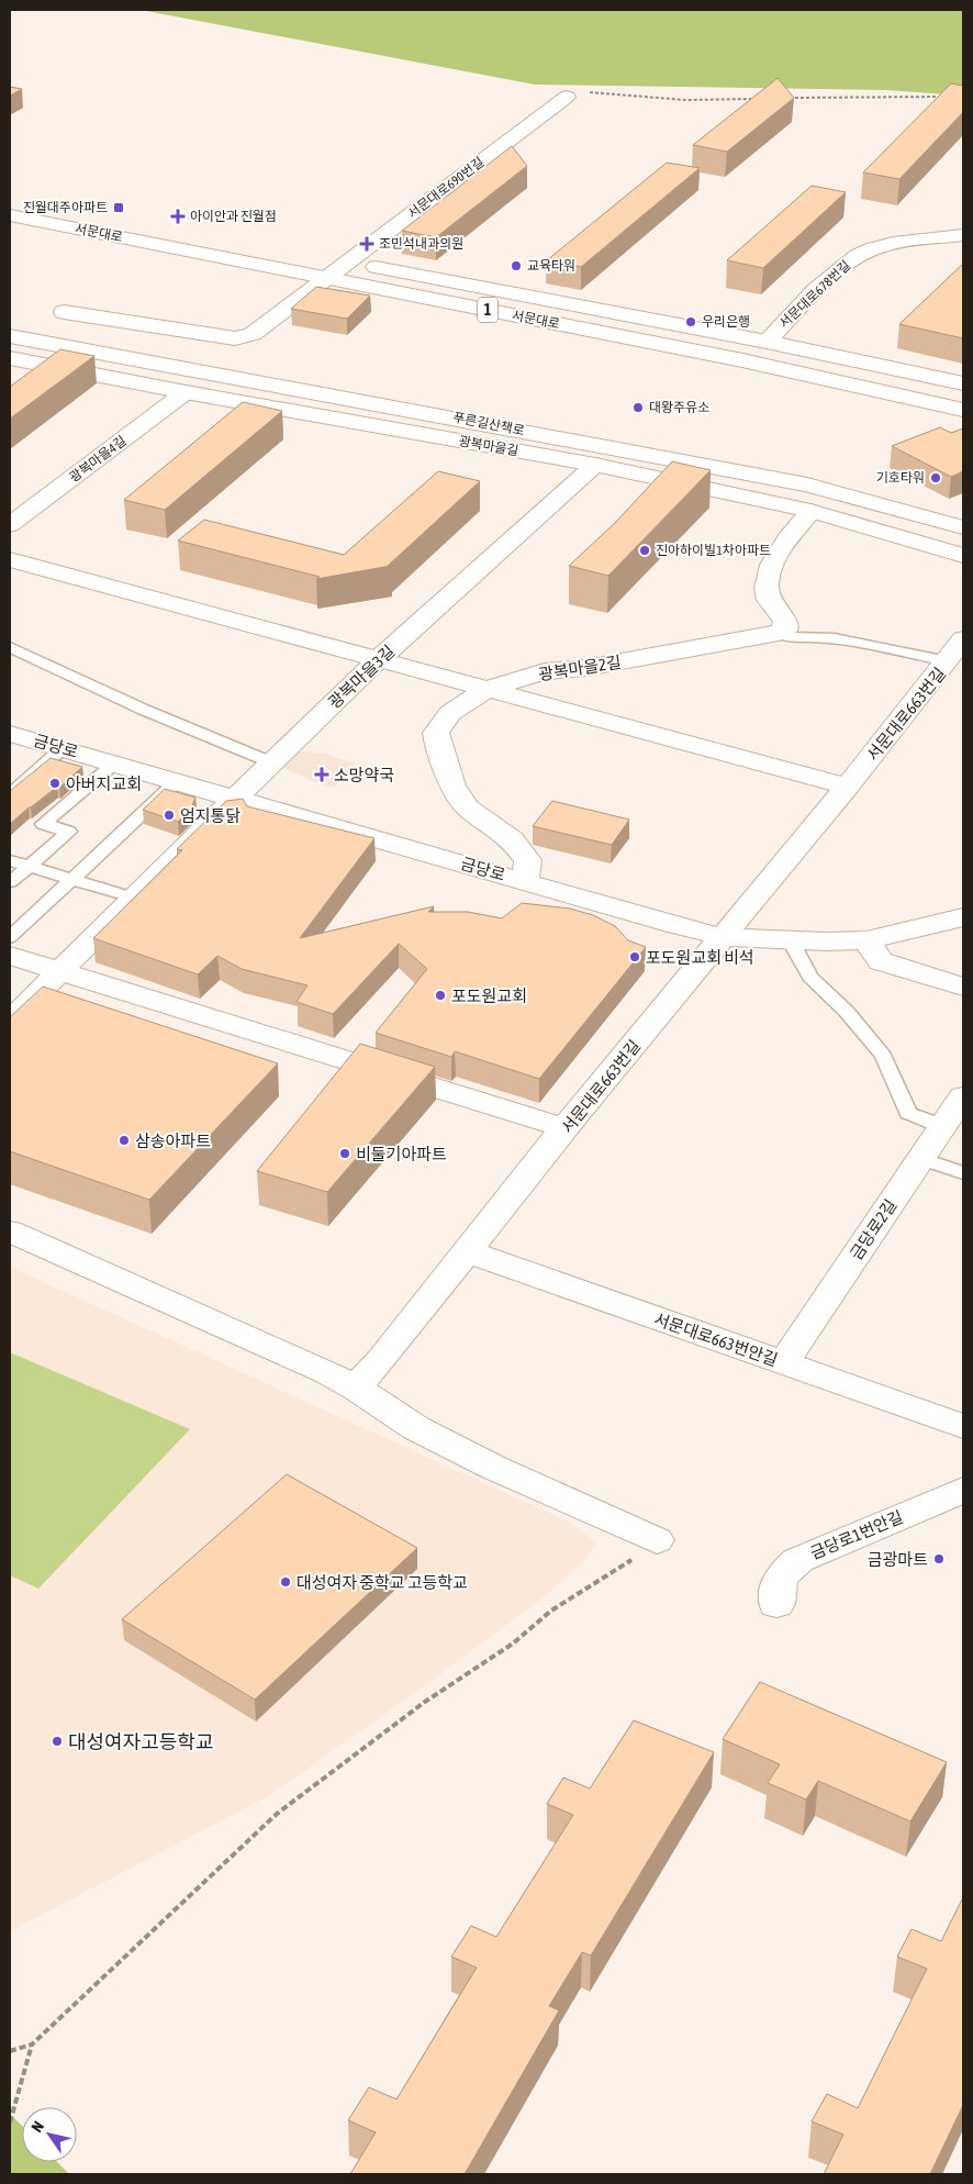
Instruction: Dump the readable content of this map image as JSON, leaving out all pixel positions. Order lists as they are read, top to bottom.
{
  "streets": {
    "street": [
      "서문대로690번길",
      "서문대로",
      "서문대로678번길",
      "1",
      "푸른길산책로",
      "광복마을길",
      "광복마을4길",
      "광복마을2길",
      "광복마을3길",
      "서문대로663번길",
      "금당로",
      "금당로2길",
      "서문대로663번안길",
      "금당로1번안길"
    ]
  },
  "crossings": [
    ["서문대로690번길", "서문대로"],
    ["서문대로", "서문대로678번길"],
    ["광복마을길", "광복마을4길"],
    ["광복마을길", "광복마을3길"],
    ["광복마을2길", "금당로"],
    ["광복마을3길", "금당로"],
    ["서문대로663번길", "금당로"],
    ["서문대로663번길", "서문대로663번안길"],
    ["금당로2길", "서문대로663번안길"]
  ],
  "places": {
    "transit": ["진월대주아파트"],
    "health": ["아이안과 진월점", "조민석내과의원", "소망약국"],
    "other": [
      "교육타워",
      "우리은행",
      "대왕주유소",
      "기호타워",
      "진아하이빌1차아파트",
      "아버지교회",
      "엄지통닭",
      "포도원교회 비석",
      "포도원교회",
      "삼송아파트",
      "비둘기아파트",
      "금광마트",
      "대성여자 중학교 고등학교",
      "대성여자고등학교"
    ]
  },
  "north": "top left"
}
